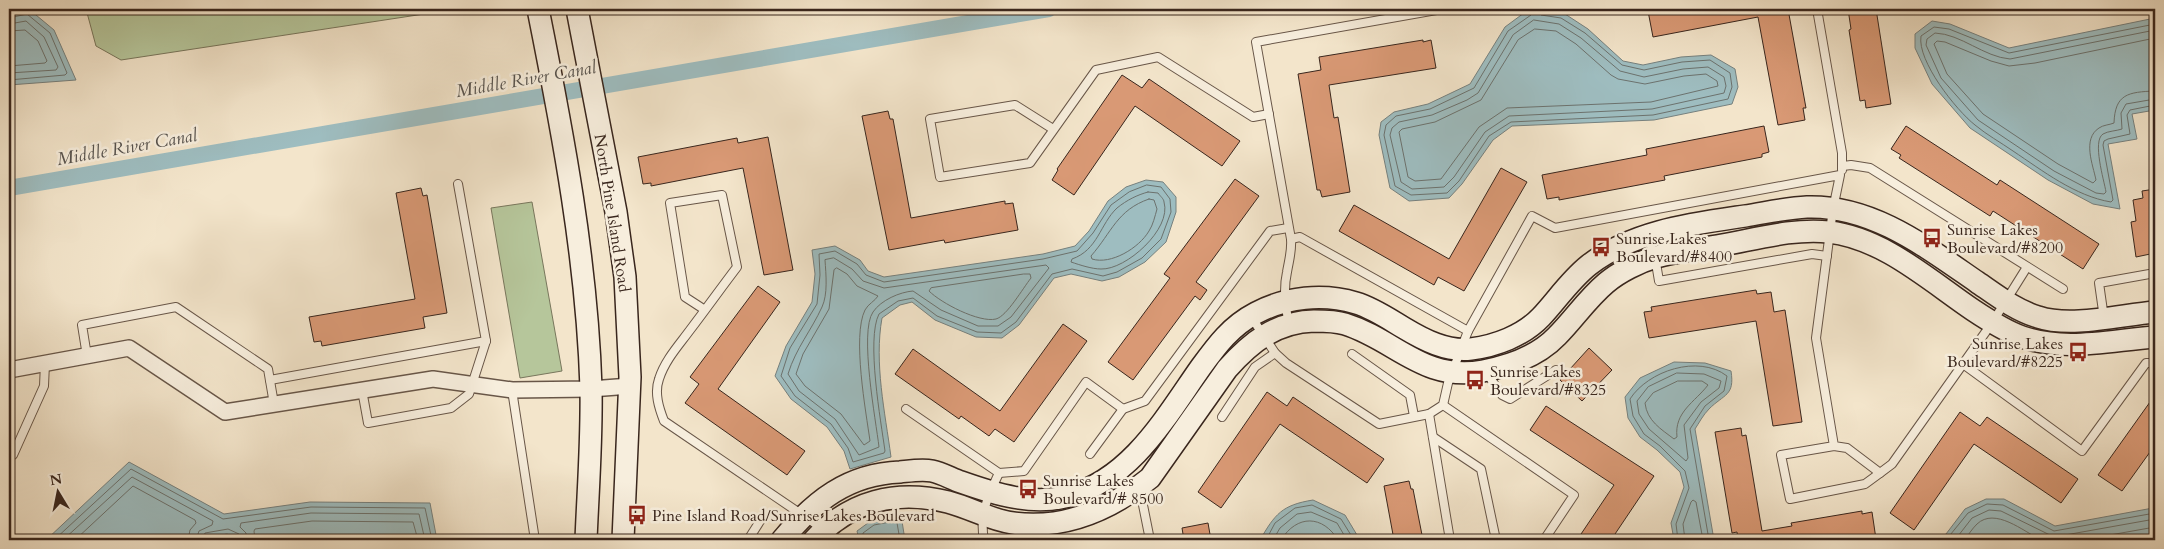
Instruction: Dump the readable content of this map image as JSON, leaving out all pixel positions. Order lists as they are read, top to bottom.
{
  "streets": {
    "street": ["North Pine Island Road"]
  },
  "water": ["Middle River Canal"],
  "places": {
    "bus stop": [
      "Sunrise Lakes Boulevard/#8200",
      "Sunrise Lakes Boulevard/#8400",
      "Sunrise Lakes Boulevard/#8225",
      "Sunrise Lakes Boulevard/#8325",
      "Sunrise Lakes Boulevard/# 8500",
      "Pine Island Road/Sunrise Lakes Boulevard"
    ]
  },
  "north": "top"
}
